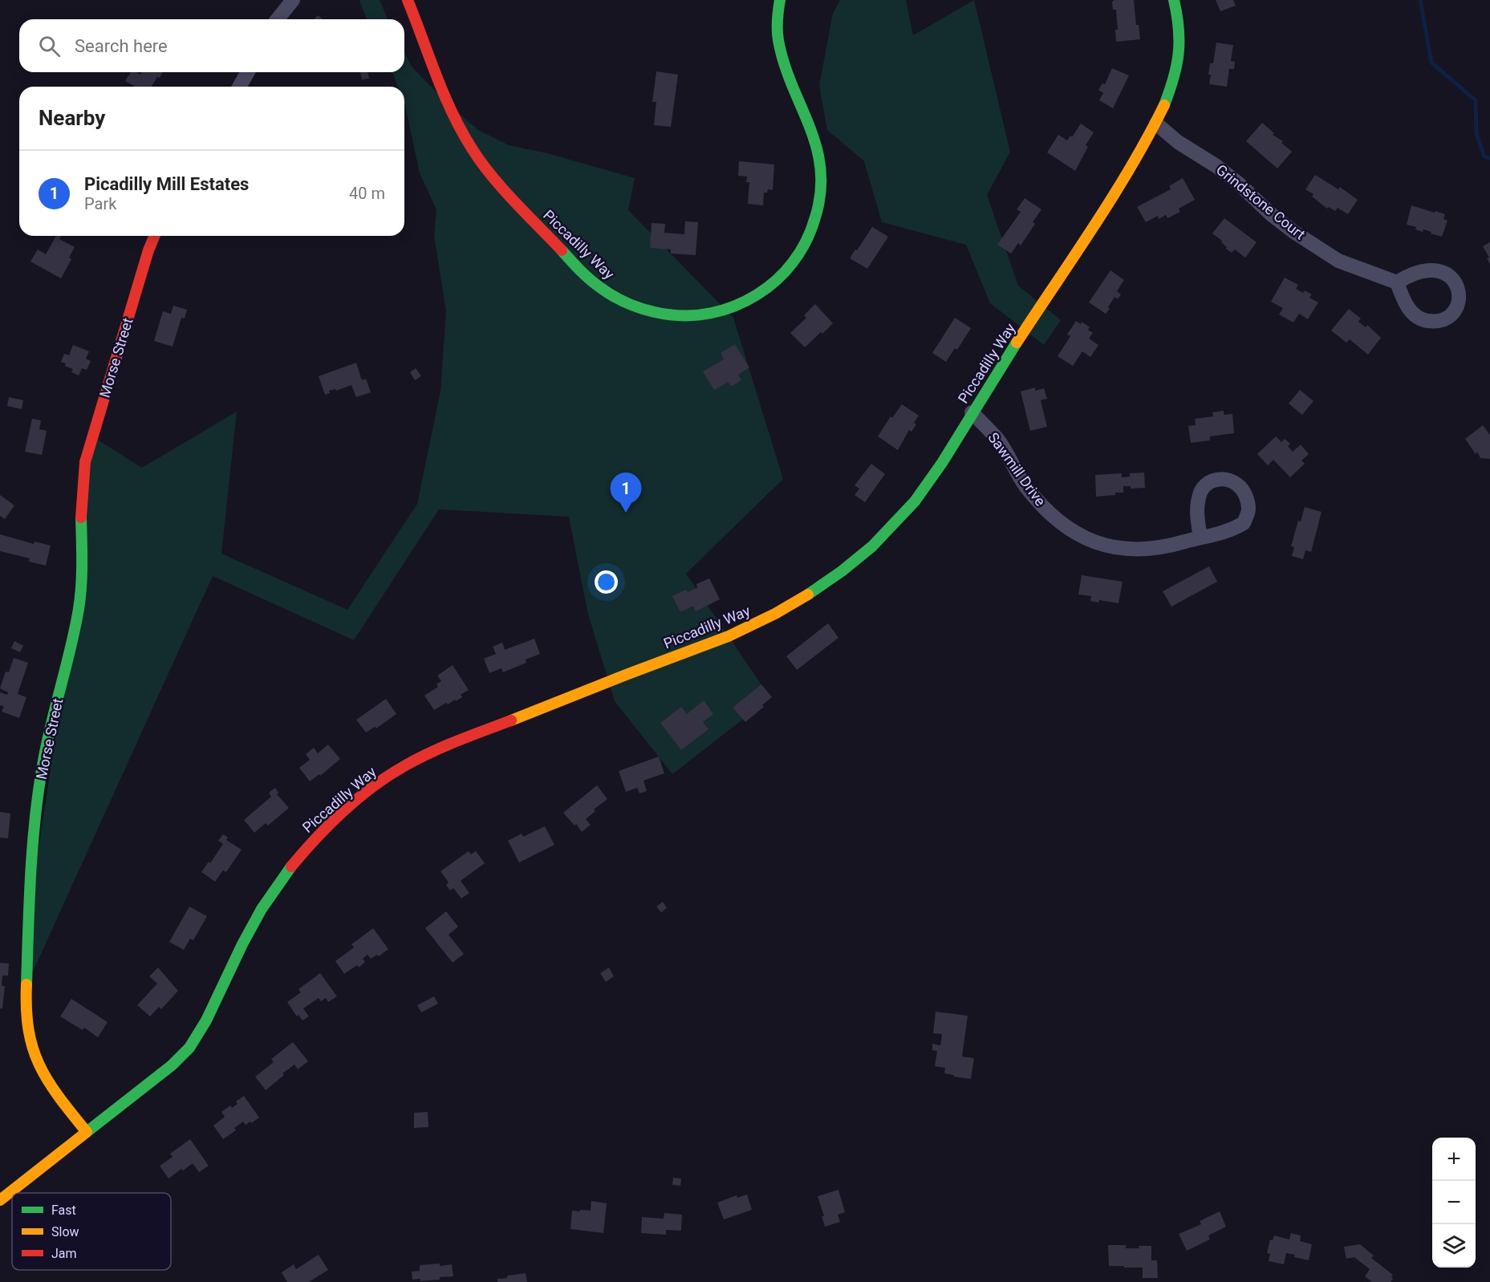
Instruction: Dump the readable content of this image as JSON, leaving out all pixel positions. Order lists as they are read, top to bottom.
{
  "streets": {
    "street": [
      "Grindstone Court",
      "Piccadilly Way",
      "Morse Street",
      "Sawmill Drive"
    ]
  },
  "crossings": [
    ["Grindstone Court", "Piccadilly Way"],
    ["Piccadilly Way", "Morse Street"],
    ["Piccadilly Way", "Sawmill Drive"]
  ],
  "legend": ["Fast", "Slow", "Jam"],
  "page": {
    "search": "Search here",
    "heading": "Nearby",
    "list": [
      {
        "mark": "1",
        "name": "Picadilly Mill Estates",
        "note": "Park",
        "value": "40 m"
      }
    ],
    "pins": "1",
    "map_buttons": ["+", "−"]
  }
}
